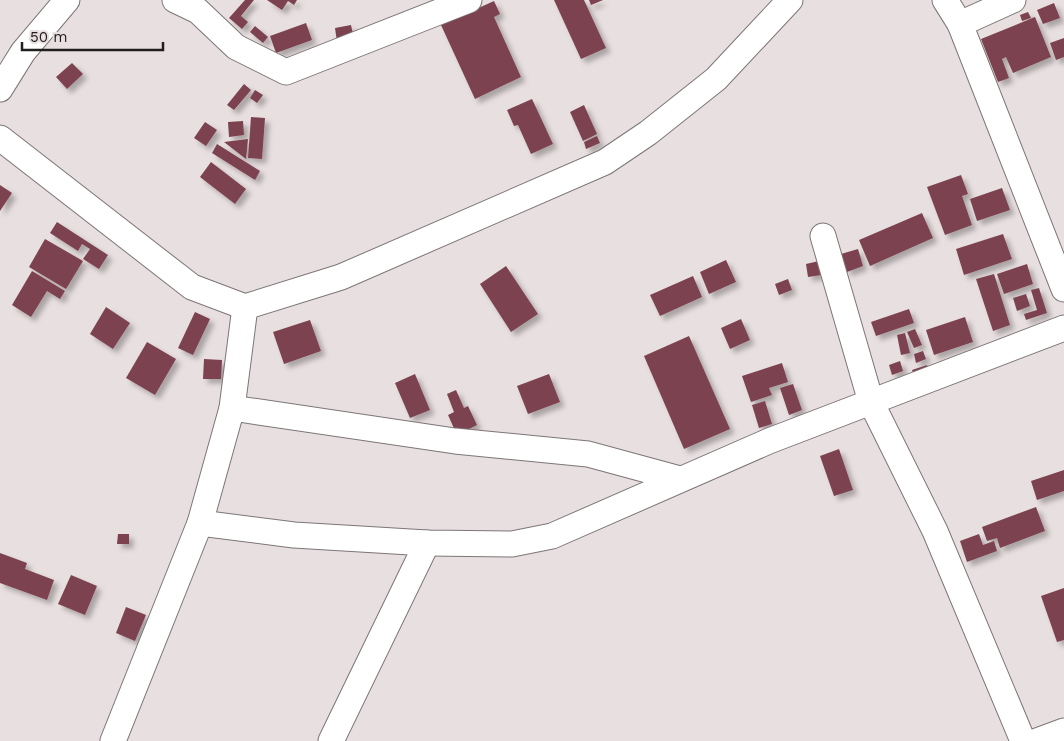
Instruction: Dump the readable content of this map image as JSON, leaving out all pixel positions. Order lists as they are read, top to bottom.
{
  "scale_bar": "50 m"
}
